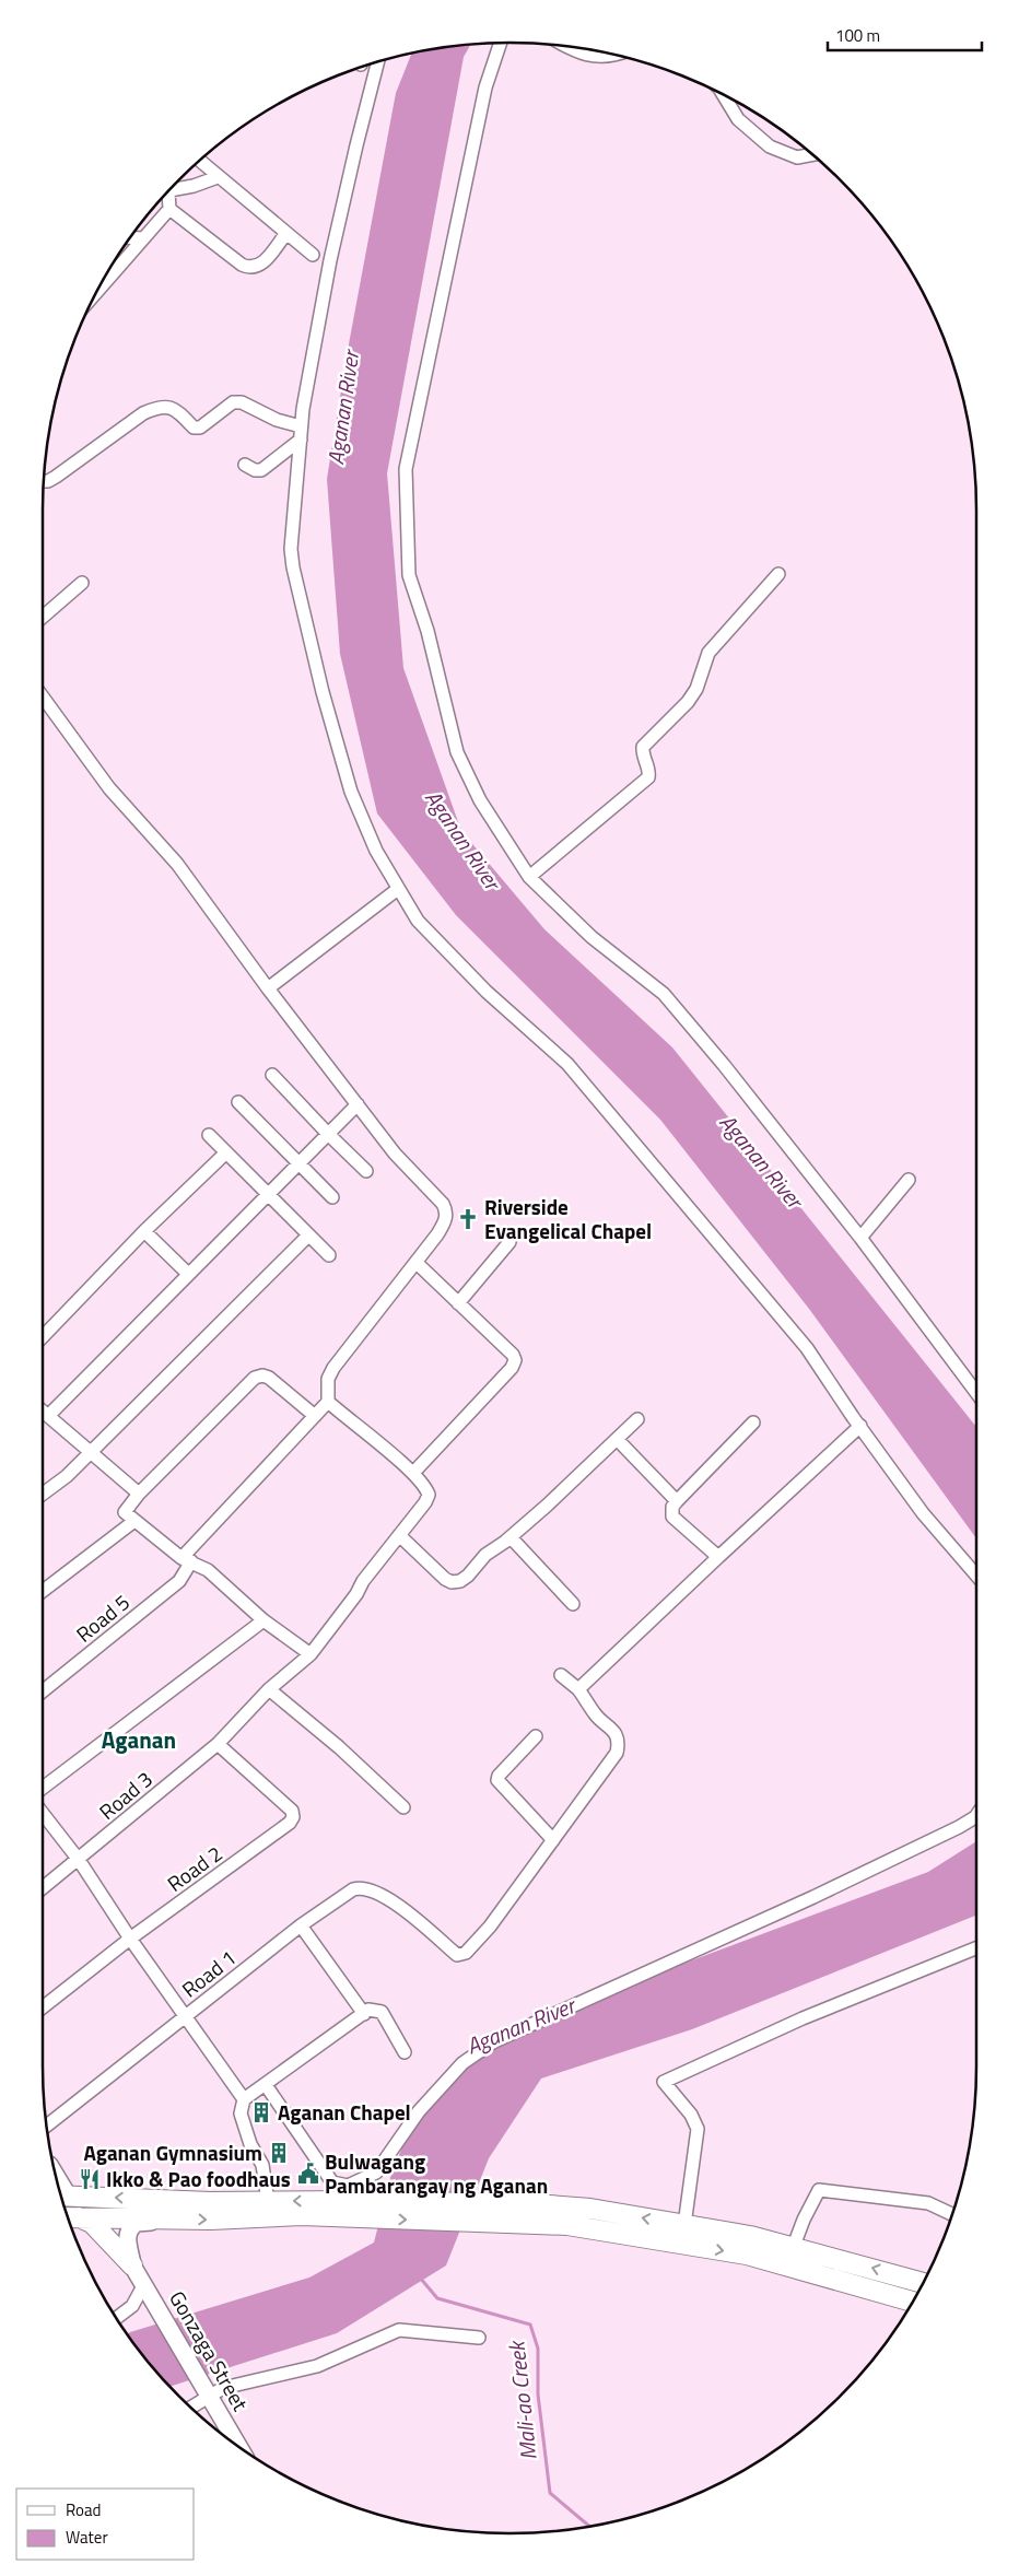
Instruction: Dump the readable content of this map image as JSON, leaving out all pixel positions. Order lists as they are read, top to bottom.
{
  "streets": {
    "main road": ["Gonzaga Street"],
    "street": [
      "Road 5",
      "Road 3",
      "Road 2",
      "Road 1"
    ]
  },
  "crossings": [
    ["Road 3", "Road 2"]
  ],
  "districts": ["Aganan"],
  "water": ["Aganan River", "Mali-ao Creek"],
  "places": {
    "church": ["Riverside Evangelical Chapel"],
    "building": ["Aganan Chapel", "Aganan Gymnasium"],
    "public building": ["Bulwagang Pambarangay ng Aganan"],
    "restaurant": ["Ikko & Pao foodhaus"]
  },
  "legend": ["Road", "Water"],
  "scale_bar": "100 m"
}
